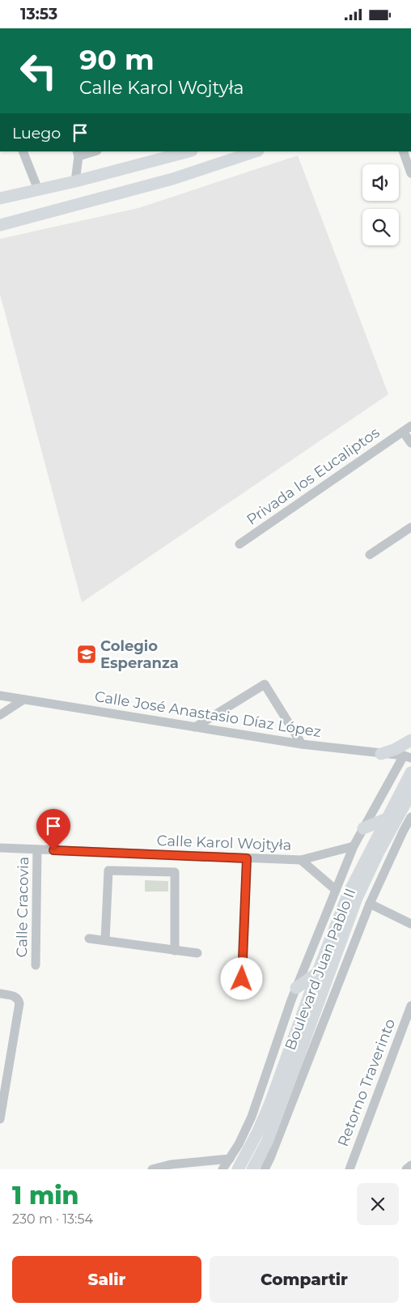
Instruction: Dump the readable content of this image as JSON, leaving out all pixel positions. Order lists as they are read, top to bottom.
{
  "streets": {
    "main road": ["Boulevard Juan Pablo II"],
    "street": [
      "Privada los Eucaliptos",
      "Calle José Anastasio Díaz López",
      "Calle Karol Wojtyła",
      "Calle Cracovia",
      "Retorno Traverinto"
    ]
  },
  "crossings": [
    ["Calle Karol Wojtyła", "Calle Cracovia"]
  ],
  "places": {
    "school or university": ["Colegio Esperanza"]
  },
  "page": {
    "status": "13:53",
    "turn": ["90 m", "Calle Karol Wojtyła"],
    "then": "Luego",
    "heading": ["1 min", "230 m · 13:54"],
    "buttons": ["Salir", "Compartir"]
  }
}
